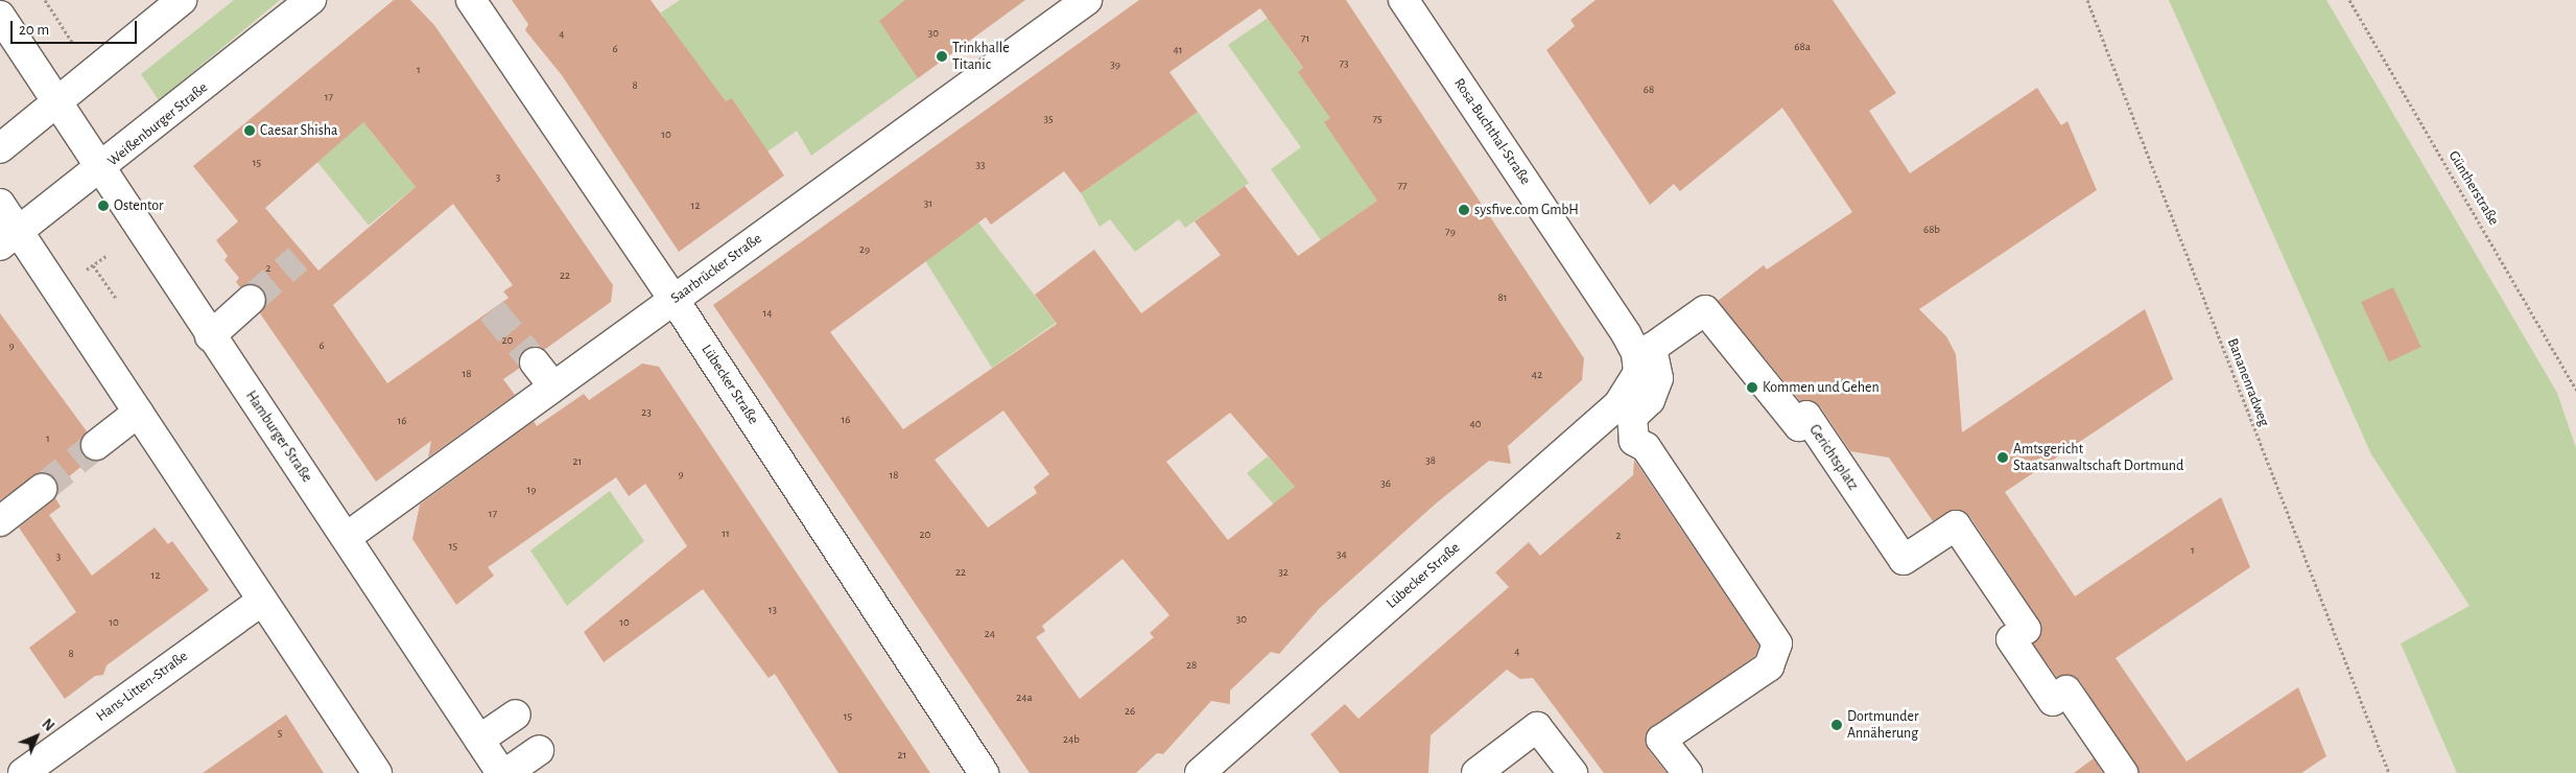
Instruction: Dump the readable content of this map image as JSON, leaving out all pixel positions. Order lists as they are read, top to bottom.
{
  "streets": {
    "street": [
      "Weißenburger Straße",
      "Rosa-Buchthal-Straße",
      "Saarbrücker Straße",
      "Lübecker Straße",
      "Hamburger Straße",
      "Gerichtsplatz",
      "Hans-Litten-Straße"
    ],
    "path": ["Güntherstraße", "Bananenradweg"]
  },
  "crossings": [
    ["Weißenburger Straße", "Hamburger Straße"],
    ["Rosa-Buchthal-Straße", "Lübecker Straße"],
    ["Saarbrücker Straße", "Lübecker Straße"],
    ["Saarbrücker Straße", "Hamburger Straße"]
  ],
  "places": [
    "Trinkhalle Titanic",
    "Caesar Shisha",
    "Ostentor",
    "sysfive.com GmbH",
    "Kommen und Gehen",
    "Amtsgericht Staatsanwaltschaft Dortmund",
    "Dortmunder Annäherung"
  ],
  "house_numbers": [
    "30",
    "4",
    "71",
    "68a",
    "6",
    "41",
    "73",
    "39",
    "1",
    "8",
    "68",
    "17",
    "35",
    "75",
    "10",
    "15",
    "33",
    "3",
    "77",
    "31",
    "12",
    "68b",
    "79",
    "29",
    "2",
    "22",
    "81",
    "14",
    "20",
    "9",
    "6",
    "18",
    "42",
    "23",
    "16",
    "16",
    "40",
    "1",
    "38",
    "21",
    "9",
    "18",
    "36",
    "19",
    "17",
    "11",
    "20",
    "2",
    "15",
    "1",
    "34",
    "3",
    "22",
    "32",
    "12",
    "13",
    "30",
    "10",
    "10",
    "24",
    "4",
    "8",
    "28",
    "24a",
    "26",
    "15",
    "5",
    "24b",
    "21"
  ],
  "scale_bar": "20 m",
  "north": "top right"
}
